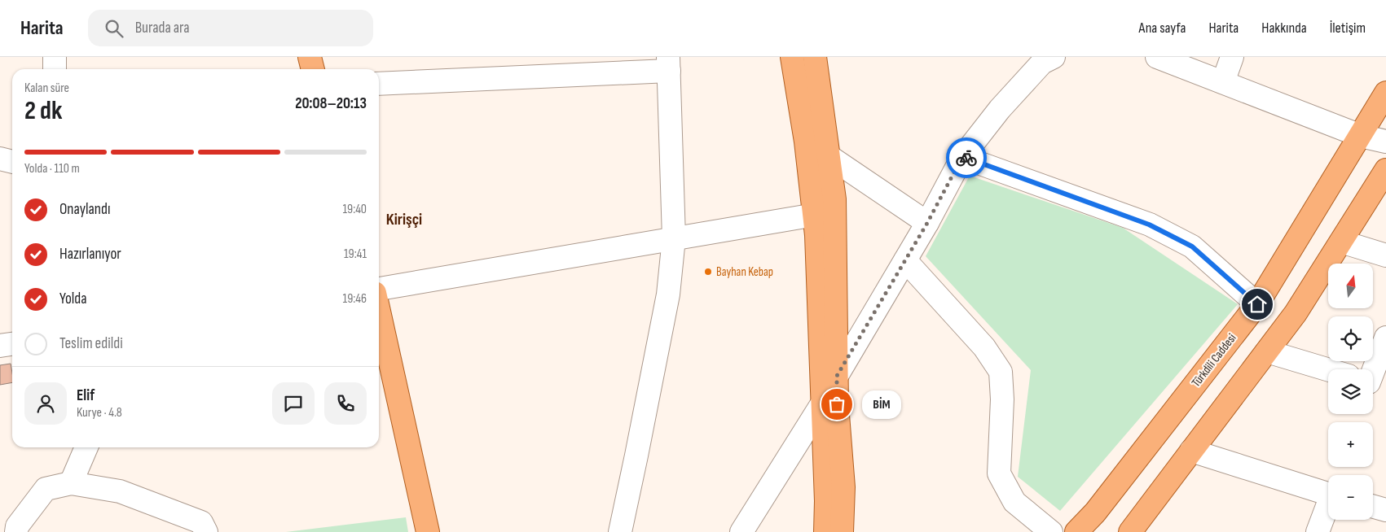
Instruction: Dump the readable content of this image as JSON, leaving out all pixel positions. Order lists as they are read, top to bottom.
{
  "streets": {
    "main road": ["Türkdili Caddesi"]
  },
  "districts": ["Kirişçi"],
  "places": ["Bayhan Kebap", "BİM"],
  "north": "top",
  "page": {
    "header": "Harita",
    "search": "Burada ara",
    "nav": [
      "Ana sayfa",
      "Harita",
      "Hakkında",
      "İletişim"
    ],
    "heading": ["2 dk", "Kalan süre", "20:08–20:13"],
    "panel": ["Elif", "Kurye · 4.8"],
    "bar": "Yolda · 110 m",
    "list": [
      ["Onaylandı", "19:40"],
      ["Hazırlanıyor", "19:41"],
      ["Yolda", "19:46"],
      "Teslim edildi"
    ],
    "map_buttons": ["+", "−"],
    "bubble": "BİM"
  }
}
